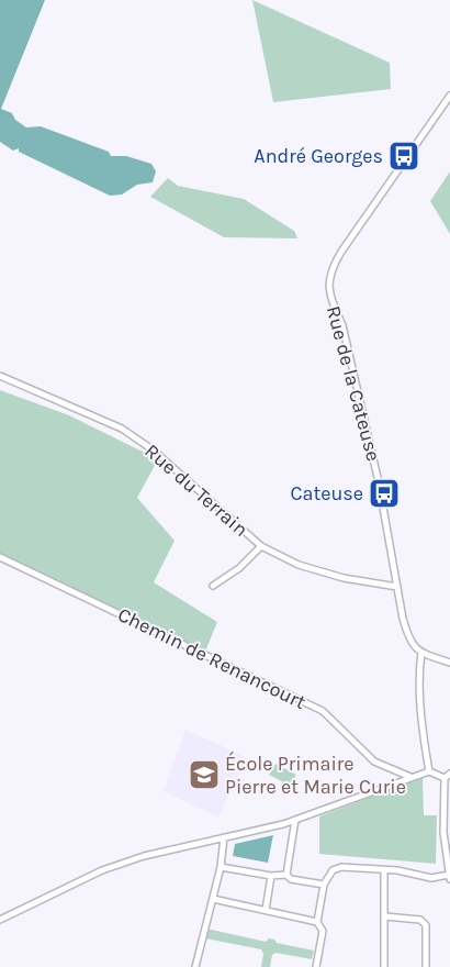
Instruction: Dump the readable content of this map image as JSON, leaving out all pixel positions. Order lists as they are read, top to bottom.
{
  "streets": {
    "street": ["Rue de la Cateuse", "Rue du Terrain", "Chemin de Renancourt"]
  },
  "crossings": [
    ["Rue de la Cateuse", "Rue du Terrain"]
  ],
  "places": {
    "bus stop": ["André Georges", "Cateuse"],
    "school or university": ["École Primaire Pierre et Marie Curie"]
  }
}
